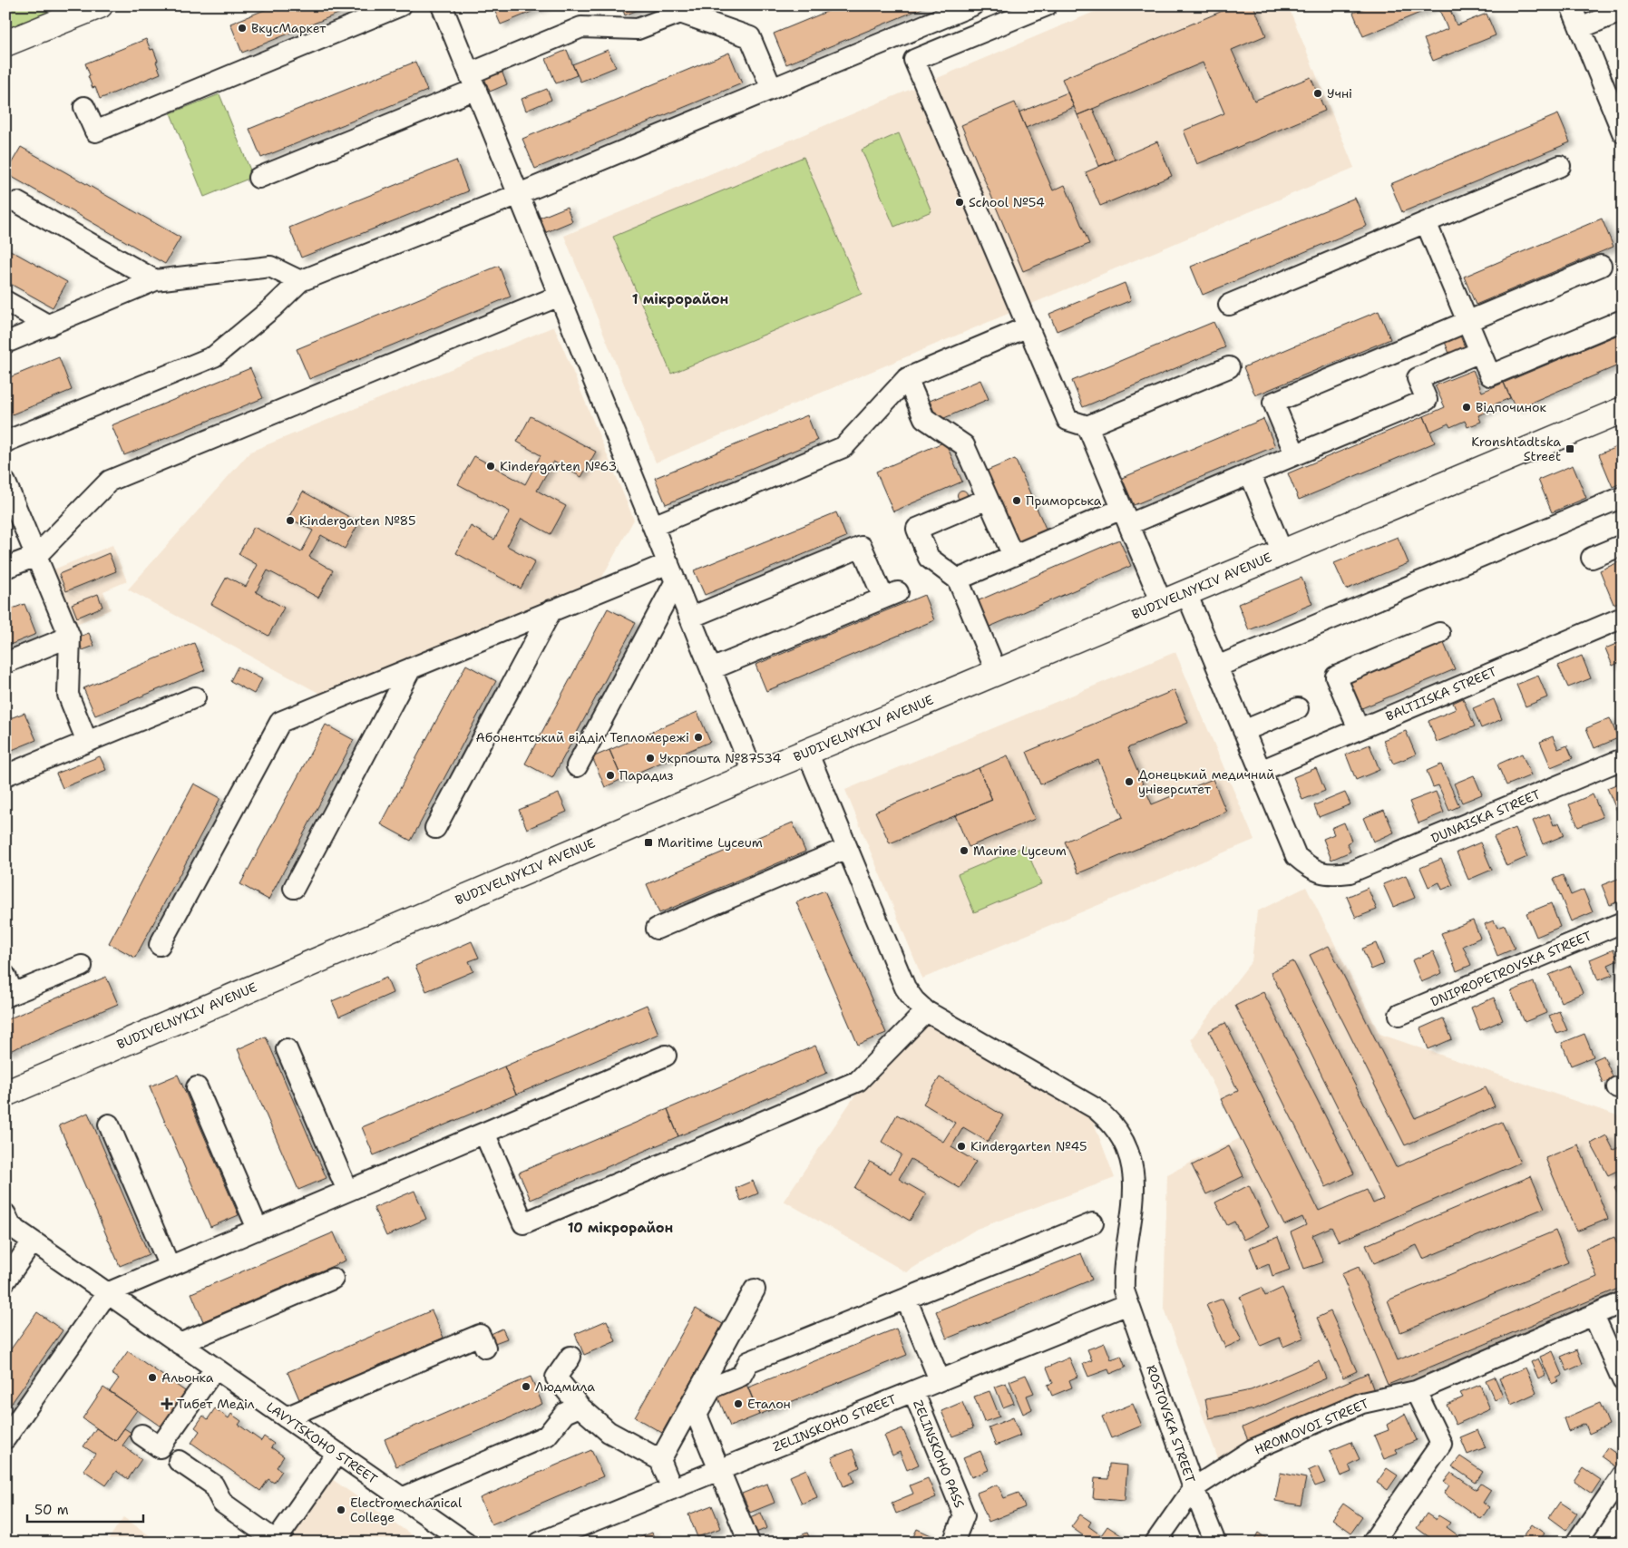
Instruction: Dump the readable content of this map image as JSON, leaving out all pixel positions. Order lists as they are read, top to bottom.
{
  "streets": {
    "main road": ["BUDIVELNYKIV AVENUE"],
    "street": [
      "BALTIISKA STREET",
      "DUNAISKA STREET",
      "DNIPROPETROVSKA STREET",
      "ZELINSKOHO STREET",
      "ROSTOVSKA STREET",
      "HROMOVOI STREET",
      "LAVYTSKOHO STREET",
      "ZELINSKOHO PASS"
    ]
  },
  "crossings": [
    ["BUDIVELNYKIV AVENUE", "DUNAISKA STREET"],
    ["BUDIVELNYKIV AVENUE", "ROSTOVSKA STREET"],
    ["BALTIISKA STREET", "DUNAISKA STREET"],
    ["ZELINSKOHO STREET", "ROSTOVSKA STREET"],
    ["ZELINSKOHO STREET", "ZELINSKOHO PASS"],
    ["ROSTOVSKA STREET", "HROMOVOI STREET"]
  ],
  "districts": ["1 мікрорайон", "10 мікрорайон"],
  "places": {
    "other": [
      "ВкусМаркет",
      "Учні",
      "School №54",
      "Відпочинок",
      "Kindergarten №63",
      "Приморська",
      "Kindergarten №85",
      "Абонентський відділ Тепломережі",
      "Укрпошта №87534",
      "Парадиз",
      "Донецький медичний університет",
      "Marine Lyceum",
      "Kindergarten №45",
      "Альонка",
      "Людмила",
      "Еталон",
      "Electromechanical College"
    ],
    "transit": ["Kronshtadtska Street", "Maritime Lyceum"],
    "health": ["Тибет Меділ"]
  },
  "scale_bar": "50 m"
}
